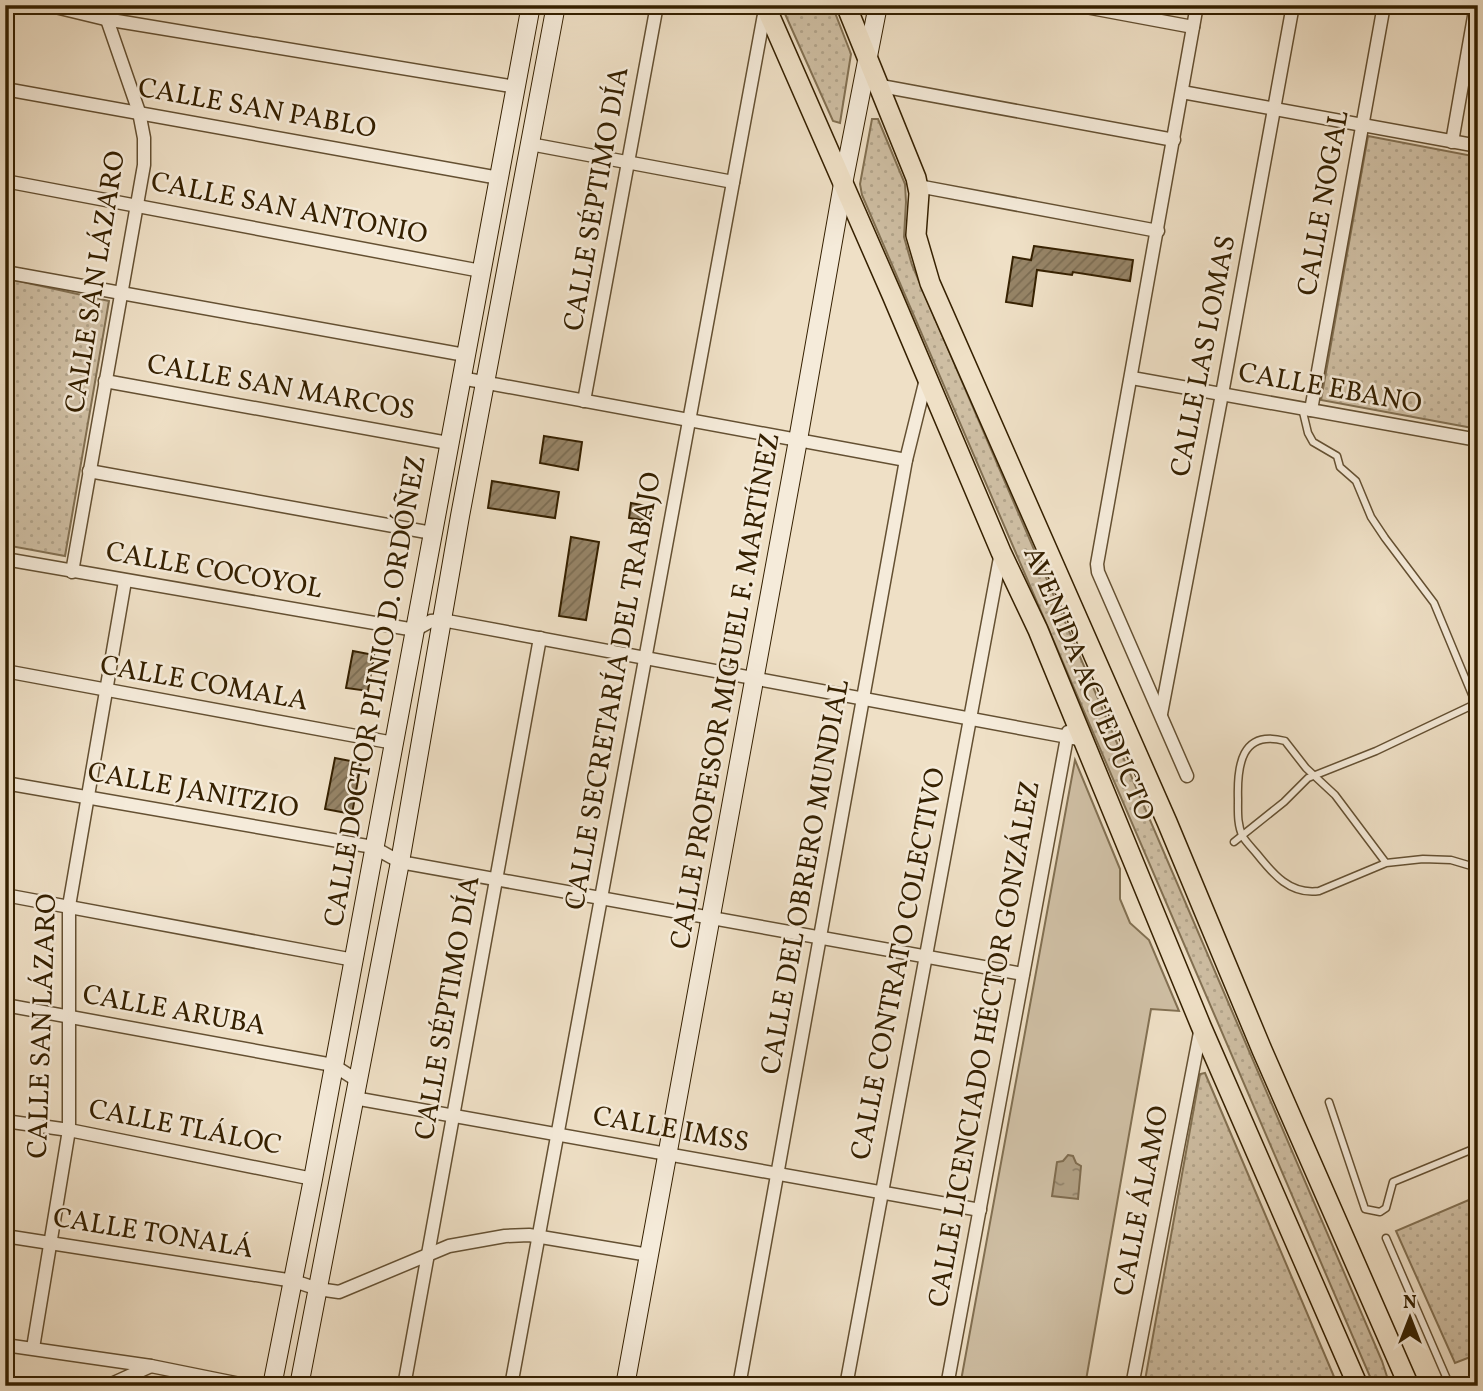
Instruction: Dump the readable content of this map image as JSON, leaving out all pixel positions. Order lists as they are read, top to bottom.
{
  "streets": {
    "main road": ["AVENIDA ACUEDUCTO"],
    "street": [
      "CALLE SAN PABLO",
      "CALLE SÉPTIMO DÍA",
      "CALLE NOGAL",
      "CALLE SAN ANTONIO",
      "CALLE SAN LÁZARO",
      "CALLE LAS LOMAS",
      "CALLE SAN MARCOS",
      "CALLE EBANO",
      "CALLE COCOYOL",
      "CALLE COMALA",
      "CALLE DOCTOR PLINIO D. ORDÓÑEZ",
      "CALLE SECRETARÍA DEL TRABAJO",
      "CALLE PROFESOR MIGUEL F. MARTÍNEZ",
      "CALLE JANITZIO",
      "CALLE DEL OBRERO MUNDIAL",
      "CALLE CONTRATO COLECTIVO",
      "CALLE ARUBA",
      "CALLE LICENCIADO HÉCTOR GONZÁLEZ",
      "CALLE TLÁLOC",
      "CALLE IMSS",
      "CALLE ÁLAMO",
      "CALLE TONALÁ"
    ]
  },
  "crossings": [
    ["CALLE SAN PABLO", "CALLE SAN LÁZARO"],
    ["CALLE SAN PABLO", "CALLE DOCTOR PLINIO D. ORDÓÑEZ"],
    ["CALLE SÉPTIMO DÍA", "CALLE JANITZIO"],
    ["CALLE SÉPTIMO DÍA", "CALLE IMSS"],
    ["CALLE NOGAL", "CALLE EBANO"],
    ["CALLE SAN ANTONIO", "CALLE SAN LÁZARO"],
    ["CALLE SAN ANTONIO", "CALLE DOCTOR PLINIO D. ORDÓÑEZ"],
    ["CALLE SAN LÁZARO", "CALLE SAN MARCOS"],
    ["CALLE SAN LÁZARO", "CALLE COCOYOL"],
    ["CALLE SAN LÁZARO", "CALLE COMALA"],
    ["CALLE SAN LÁZARO", "CALLE JANITZIO"],
    ["CALLE SAN LÁZARO", "CALLE ARUBA"],
    ["CALLE SAN LÁZARO", "CALLE TLÁLOC"],
    ["CALLE SAN LÁZARO", "CALLE TONALÁ"],
    ["CALLE LAS LOMAS", "CALLE EBANO"],
    ["CALLE SAN MARCOS", "CALLE DOCTOR PLINIO D. ORDÓÑEZ"],
    ["CALLE COCOYOL", "CALLE DOCTOR PLINIO D. ORDÓÑEZ"],
    ["CALLE COMALA", "CALLE DOCTOR PLINIO D. ORDÓÑEZ"],
    ["AVENIDA ACUEDUCTO", "CALLE SECRETARÍA DEL TRABAJO"],
    ["AVENIDA ACUEDUCTO", "CALLE PROFESOR MIGUEL F. MARTÍNEZ"],
    ["AVENIDA ACUEDUCTO", "CALLE DEL OBRERO MUNDIAL"],
    ["AVENIDA ACUEDUCTO", "CALLE CONTRATO COLECTIVO"],
    ["AVENIDA ACUEDUCTO", "CALLE LICENCIADO HÉCTOR GONZÁLEZ"],
    ["AVENIDA ACUEDUCTO", "CALLE ÁLAMO"],
    ["CALLE DOCTOR PLINIO D. ORDÓÑEZ", "CALLE JANITZIO"],
    ["CALLE DOCTOR PLINIO D. ORDÓÑEZ", "CALLE ARUBA"],
    ["CALLE DOCTOR PLINIO D. ORDÓÑEZ", "CALLE TLÁLOC"],
    ["CALLE DOCTOR PLINIO D. ORDÓÑEZ", "CALLE IMSS"],
    ["CALLE DOCTOR PLINIO D. ORDÓÑEZ", "CALLE TONALÁ"],
    ["CALLE SECRETARÍA DEL TRABAJO", "CALLE JANITZIO"],
    ["CALLE SECRETARÍA DEL TRABAJO", "CALLE IMSS"],
    ["CALLE PROFESOR MIGUEL F. MARTÍNEZ", "CALLE JANITZIO"],
    ["CALLE PROFESOR MIGUEL F. MARTÍNEZ", "CALLE IMSS"],
    ["CALLE JANITZIO", "CALLE DEL OBRERO MUNDIAL"],
    ["CALLE JANITZIO", "CALLE CONTRATO COLECTIVO"],
    ["CALLE JANITZIO", "CALLE LICENCIADO HÉCTOR GONZÁLEZ"],
    ["CALLE DEL OBRERO MUNDIAL", "CALLE IMSS"],
    ["CALLE CONTRATO COLECTIVO", "CALLE IMSS"],
    ["CALLE LICENCIADO HÉCTOR GONZÁLEZ", "CALLE IMSS"]
  ],
  "north": "top"
}
